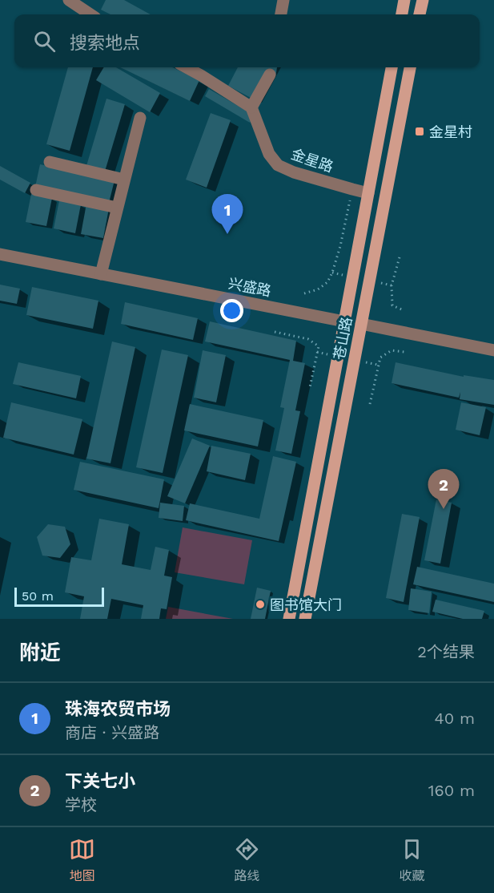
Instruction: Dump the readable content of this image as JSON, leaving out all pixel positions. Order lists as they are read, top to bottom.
{
  "streets": {
    "main road": ["兴盛路", "苍山路"],
    "street": ["金星路"]
  },
  "crossings": [
    ["金星路", "苍山路"],
    ["兴盛路", "苍山路"]
  ],
  "places": {
    "transit": ["金星村"],
    "other": ["图书馆大门"]
  },
  "scale_bar": "50 m",
  "page": {
    "search": "搜索地点",
    "pins": ["1", "2"],
    "scale": "50 m",
    "heading": ["附近", "2个结果"],
    "list": [
      {
        "mark": "1",
        "name": "珠海农贸市场",
        "note": "商店 · 兴盛路",
        "value": "40 m"
      },
      {
        "mark": "2",
        "name": "下关七小",
        "note": "学校",
        "value": "160 m"
      }
    ],
    "nav": ["地图", "路线", "收藏"]
  }
}
